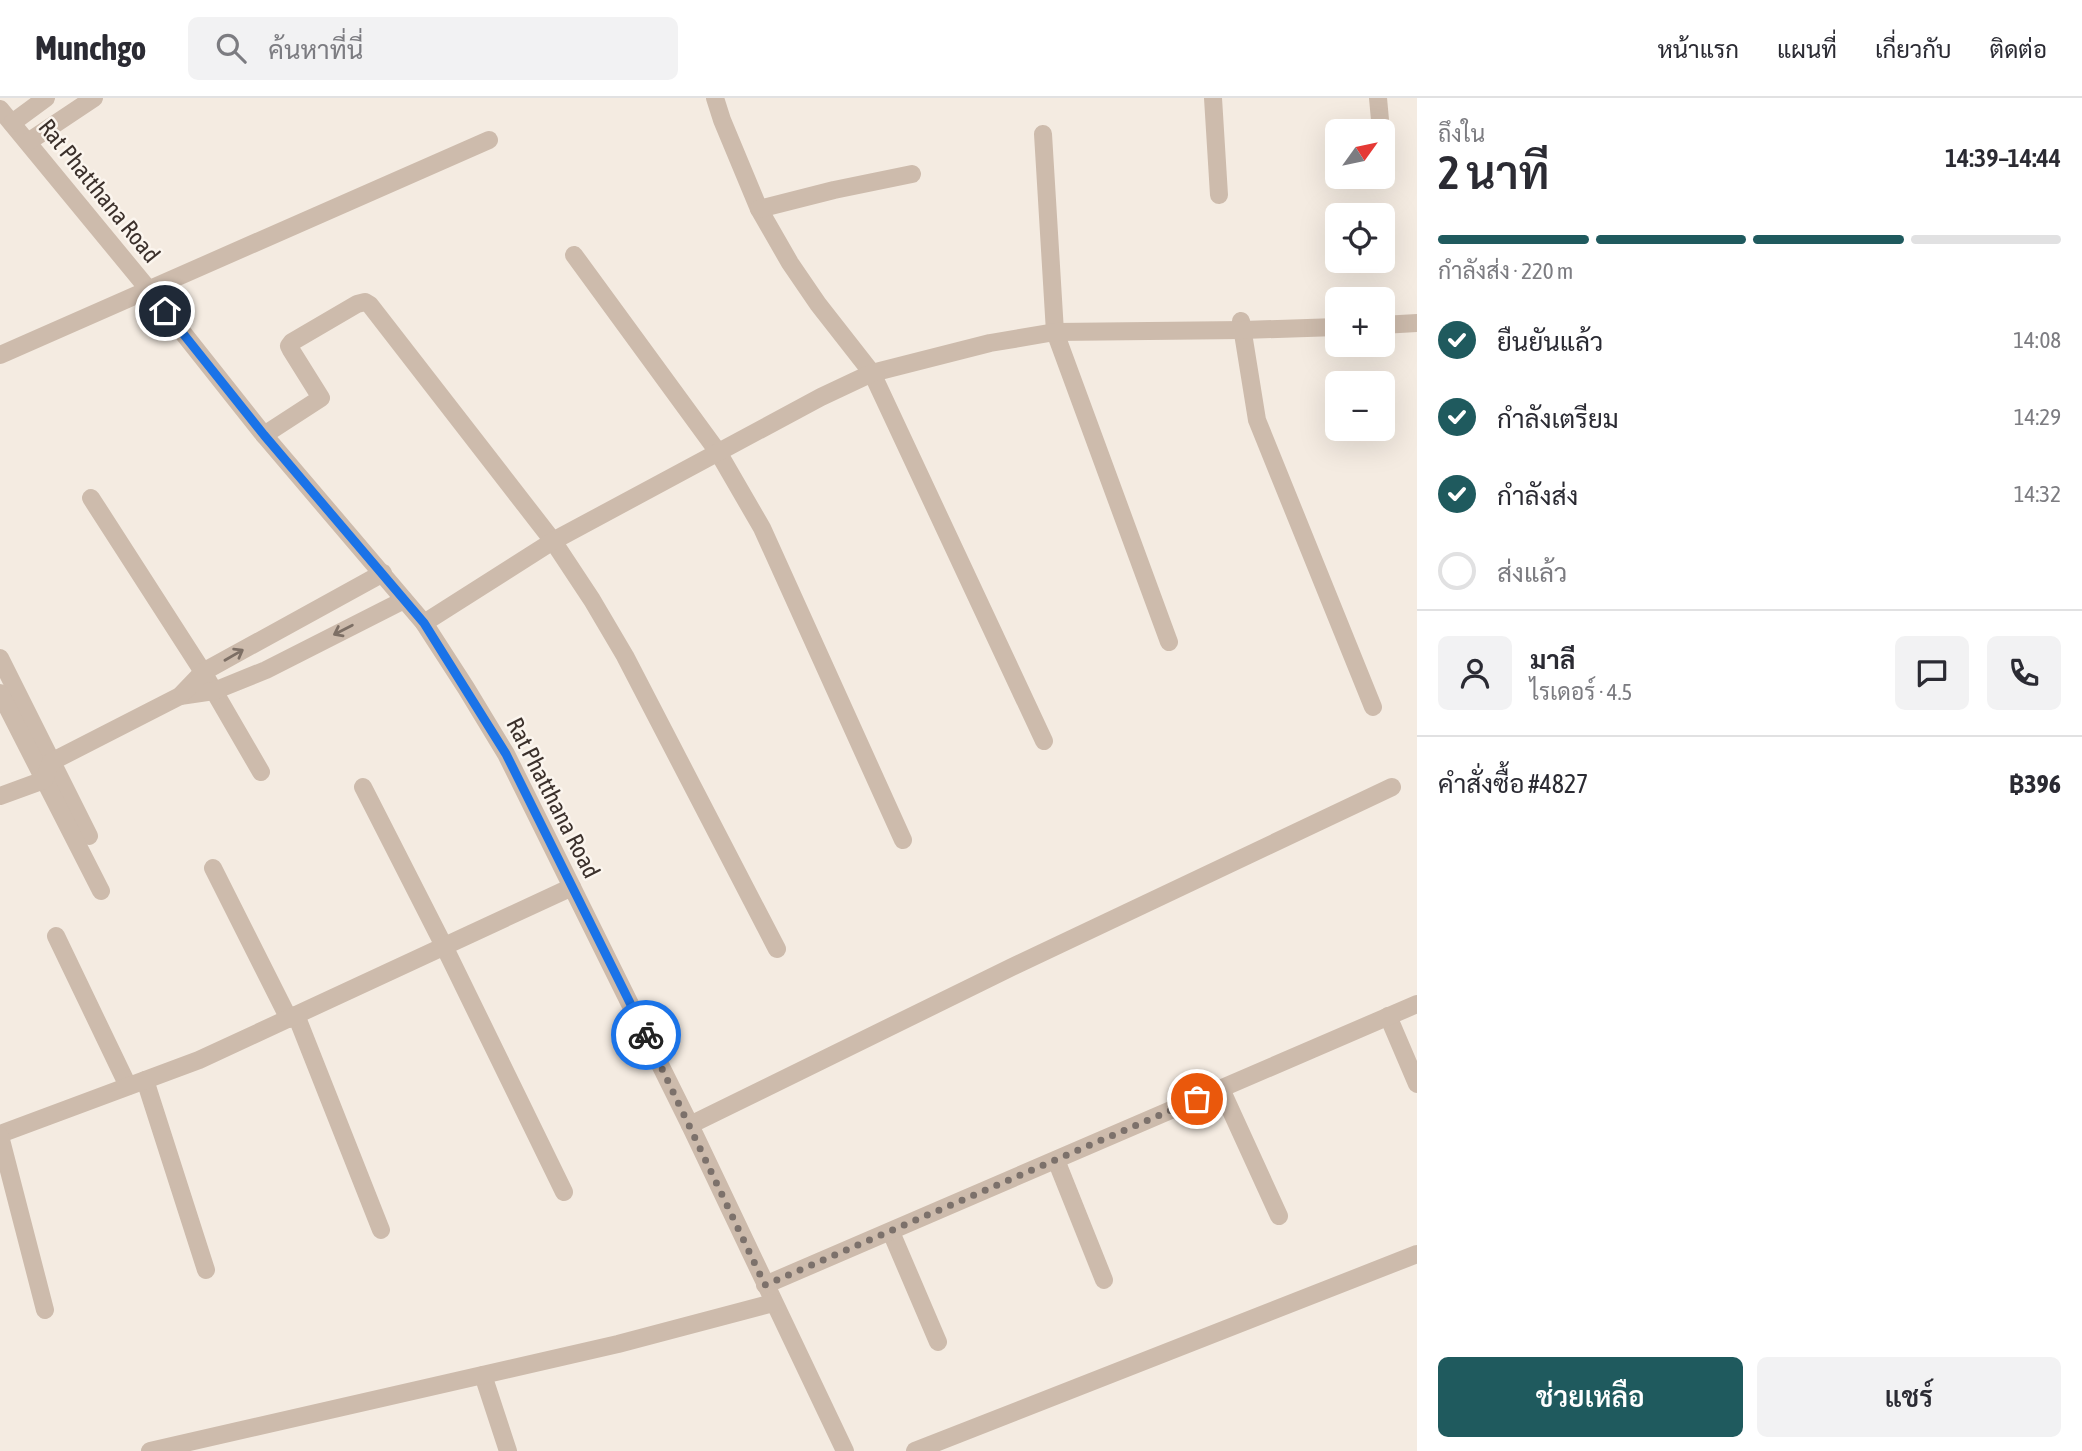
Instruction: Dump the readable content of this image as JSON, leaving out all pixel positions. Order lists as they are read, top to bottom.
{
  "streets": {
    "street": ["Rat Phatthana Road"]
  },
  "north": "top right",
  "page": {
    "header": "Munchgo",
    "search": "ค้นหาที่นี่",
    "nav": [
      "หน้าแรก",
      "แผนที่",
      "เกี่ยวกับ",
      "ติดต่อ"
    ],
    "heading": ["2 นาที", "ถึงใน", "14:39–14:44"],
    "panel": [
      "มาลี",
      "ไรเดอร์ · 4.5",
      "คำสั่งซื้อ #4827",
      "฿396"
    ],
    "map_buttons": ["+", "−"],
    "bar": "กำลังส่ง · 220 m",
    "list": [
      ["ยืนยันแล้ว", "14:08"],
      ["กำลังเตรียม", "14:29"],
      ["กำลังส่ง", "14:32"],
      "ส่งแล้ว"
    ],
    "buttons": ["ช่วยเหลือ", "แชร์"]
  }
}
